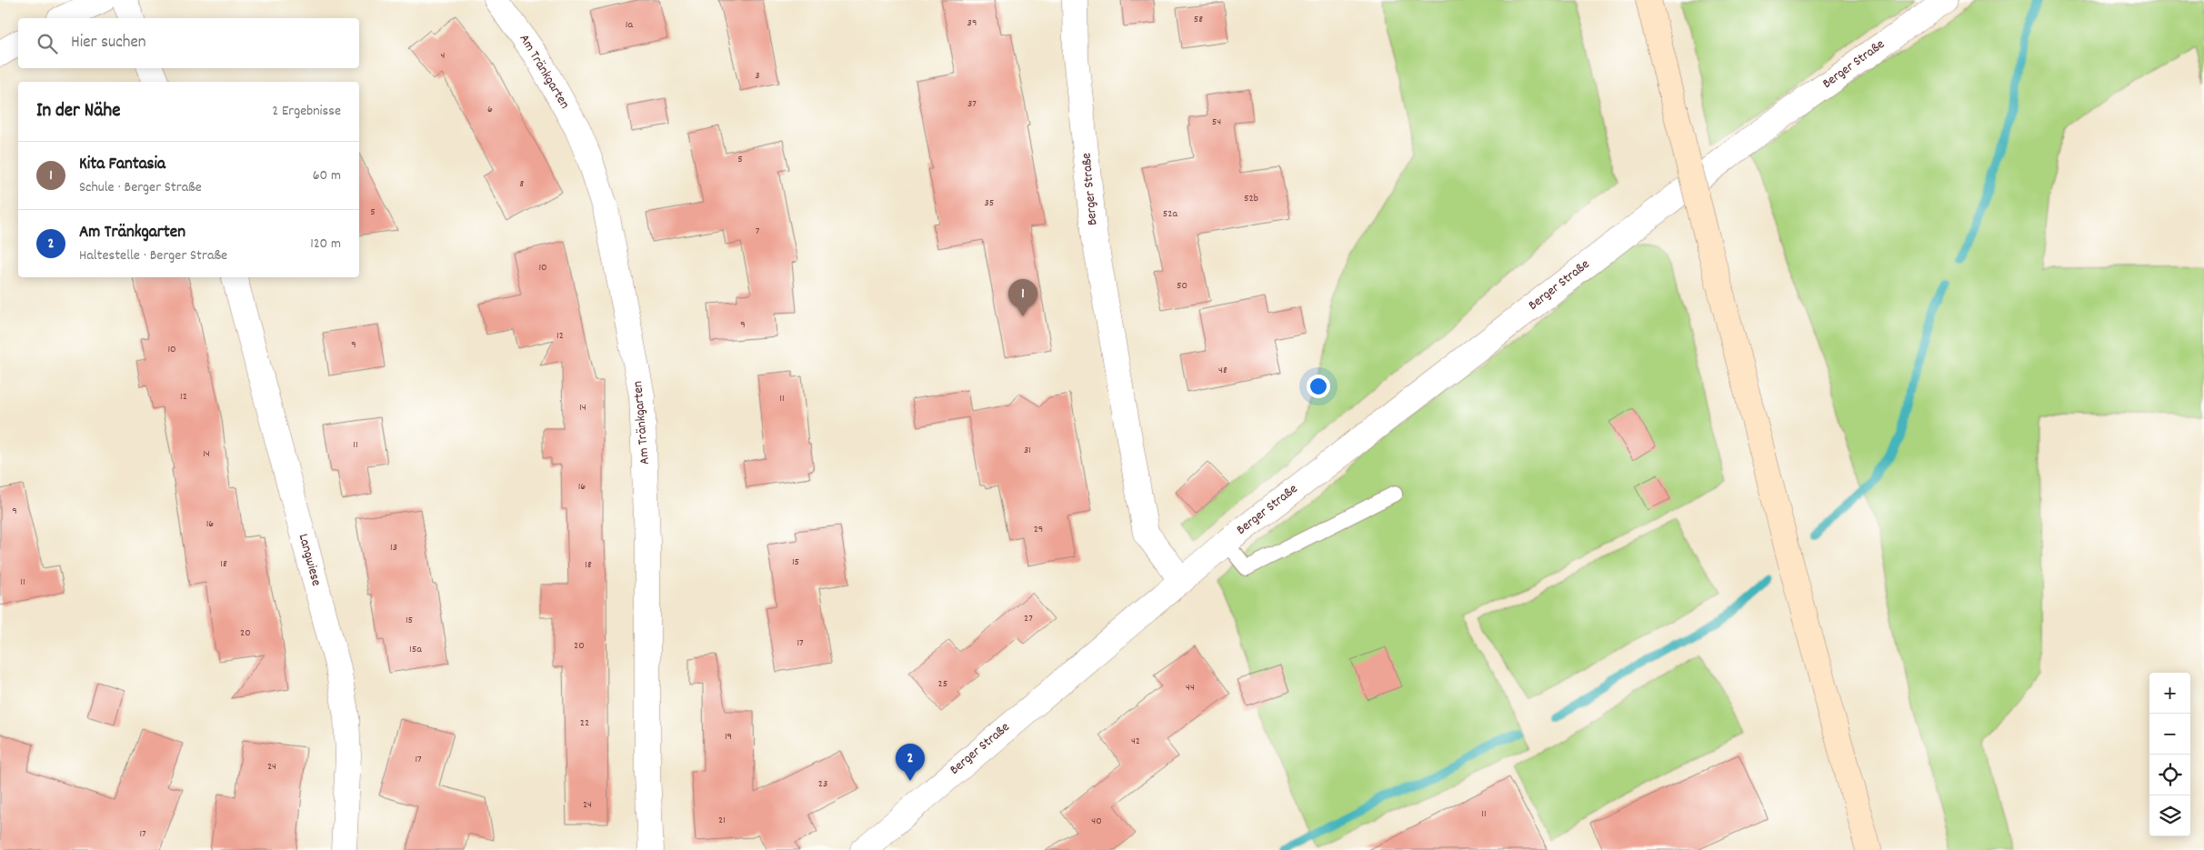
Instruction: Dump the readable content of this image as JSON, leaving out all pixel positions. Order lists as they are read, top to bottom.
{
  "streets": {
    "street": ["Berger Straße", "Am Tränkgarten", "Langwiese"]
  },
  "house_numbers": [
    "58",
    "39",
    "1a",
    "4",
    "3",
    "37",
    "6",
    "54",
    "5",
    "8",
    "52b",
    "35",
    "5",
    "52a",
    "7",
    "10",
    "50",
    "9",
    "12",
    "9",
    "10",
    "48",
    "12",
    "11",
    "14",
    "11",
    "31",
    "14",
    "16",
    "9",
    "16",
    "29",
    "13",
    "15",
    "18",
    "18",
    "11",
    "27",
    "15",
    "20",
    "17",
    "20",
    "15a",
    "25",
    "44",
    "22",
    "19",
    "42",
    "17",
    "24",
    "23",
    "24",
    "11",
    "21",
    "40",
    "17"
  ],
  "page": {
    "search": "Hier suchen",
    "heading": ["In der Nähe", "2 Ergebnisse"],
    "list": [
      {
        "mark": "1",
        "name": "Kita Fantasia",
        "note": "Schule · Berger Straße",
        "value": "60 m"
      },
      {
        "mark": "2",
        "name": "Am Tränkgarten",
        "note": "Haltestelle · Berger Straße",
        "value": "120 m"
      }
    ],
    "pins": ["1", "2"],
    "map_buttons": ["+", "−"]
  }
}
